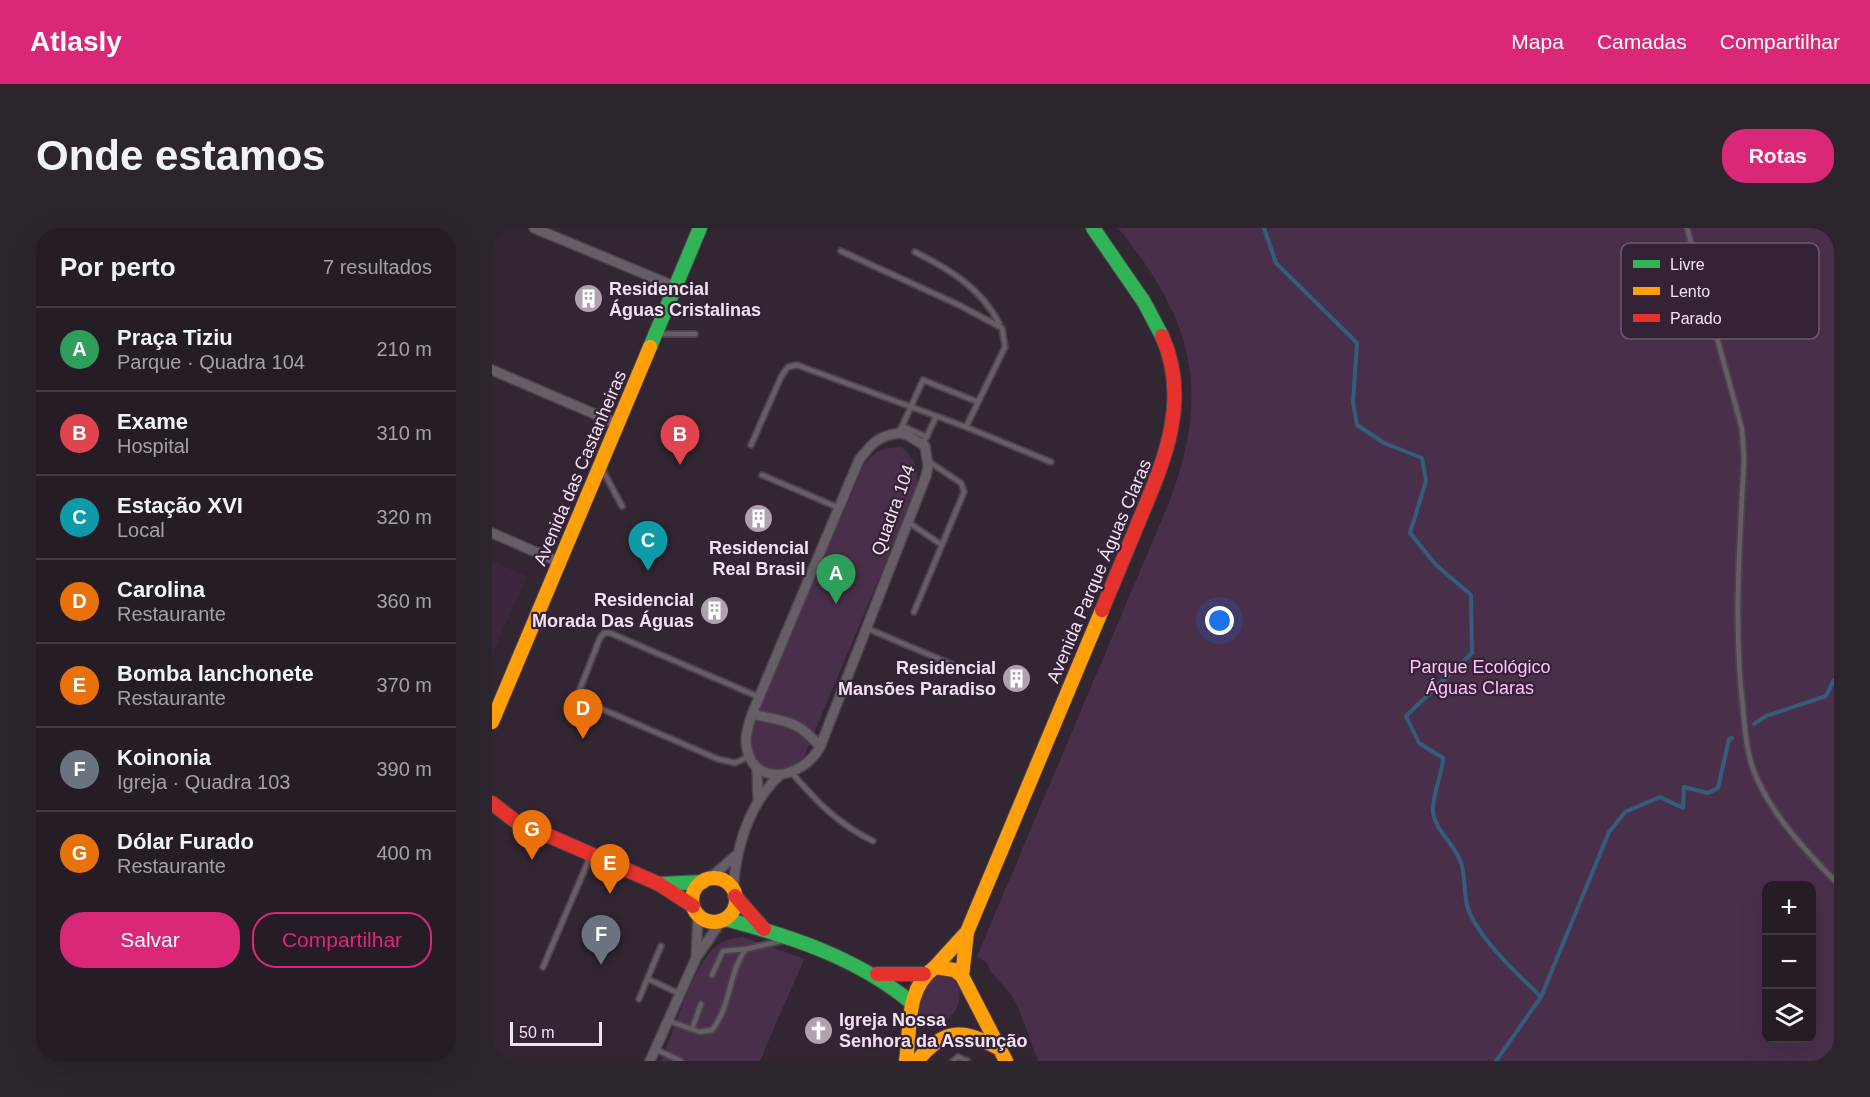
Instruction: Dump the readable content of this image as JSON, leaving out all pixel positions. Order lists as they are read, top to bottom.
{
  "streets": {
    "street": ["Avenida das Castanheiras", "Quadra 104", "Avenida Parque Águas Claras"]
  },
  "parks": ["Parque Ecológico Águas Claras"],
  "places": {
    "building": [
      "Residencial Águas Cristalinas",
      "Residencial Real Brasil",
      "Residencial Morada Das Águas",
      "Residencial Mansões Paradiso"
    ],
    "church": ["Igreja Nossa Senhora da Assunção"]
  },
  "legend": ["Livre", "Lento", "Parado"],
  "scale_bar": "50 m",
  "page": {
    "header": "Atlasly",
    "nav": ["Mapa", "Camadas", "Compartilhar"],
    "buttons": [
      "Rotas",
      ["Salvar", "Compartilhar"]
    ],
    "title": "Onde estamos",
    "heading": ["Por perto", "7 resultados"],
    "list": [
      {
        "mark": "A",
        "name": "Praça Tiziu",
        "note": "Parque · Quadra 104",
        "value": "210 m"
      },
      {
        "mark": "B",
        "name": "Exame",
        "note": "Hospital",
        "value": "310 m"
      },
      {
        "mark": "C",
        "name": "Estação XVI",
        "note": "Local",
        "value": "320 m"
      },
      {
        "mark": "D",
        "name": "Carolina",
        "note": "Restaurante",
        "value": "360 m"
      },
      {
        "mark": "E",
        "name": "Bomba lanchonete",
        "note": "Restaurante",
        "value": "370 m"
      },
      {
        "mark": "F",
        "name": "Koinonia",
        "note": "Igreja · Quadra 103",
        "value": "390 m"
      },
      {
        "mark": "G",
        "name": "Dólar Furado",
        "note": "Restaurante",
        "value": "400 m"
      }
    ],
    "pins": [
      "B",
      "C",
      "A",
      "D",
      "G",
      "E",
      "F"
    ],
    "map_buttons": ["+", "−"],
    "scale": "50 m"
  }
}
